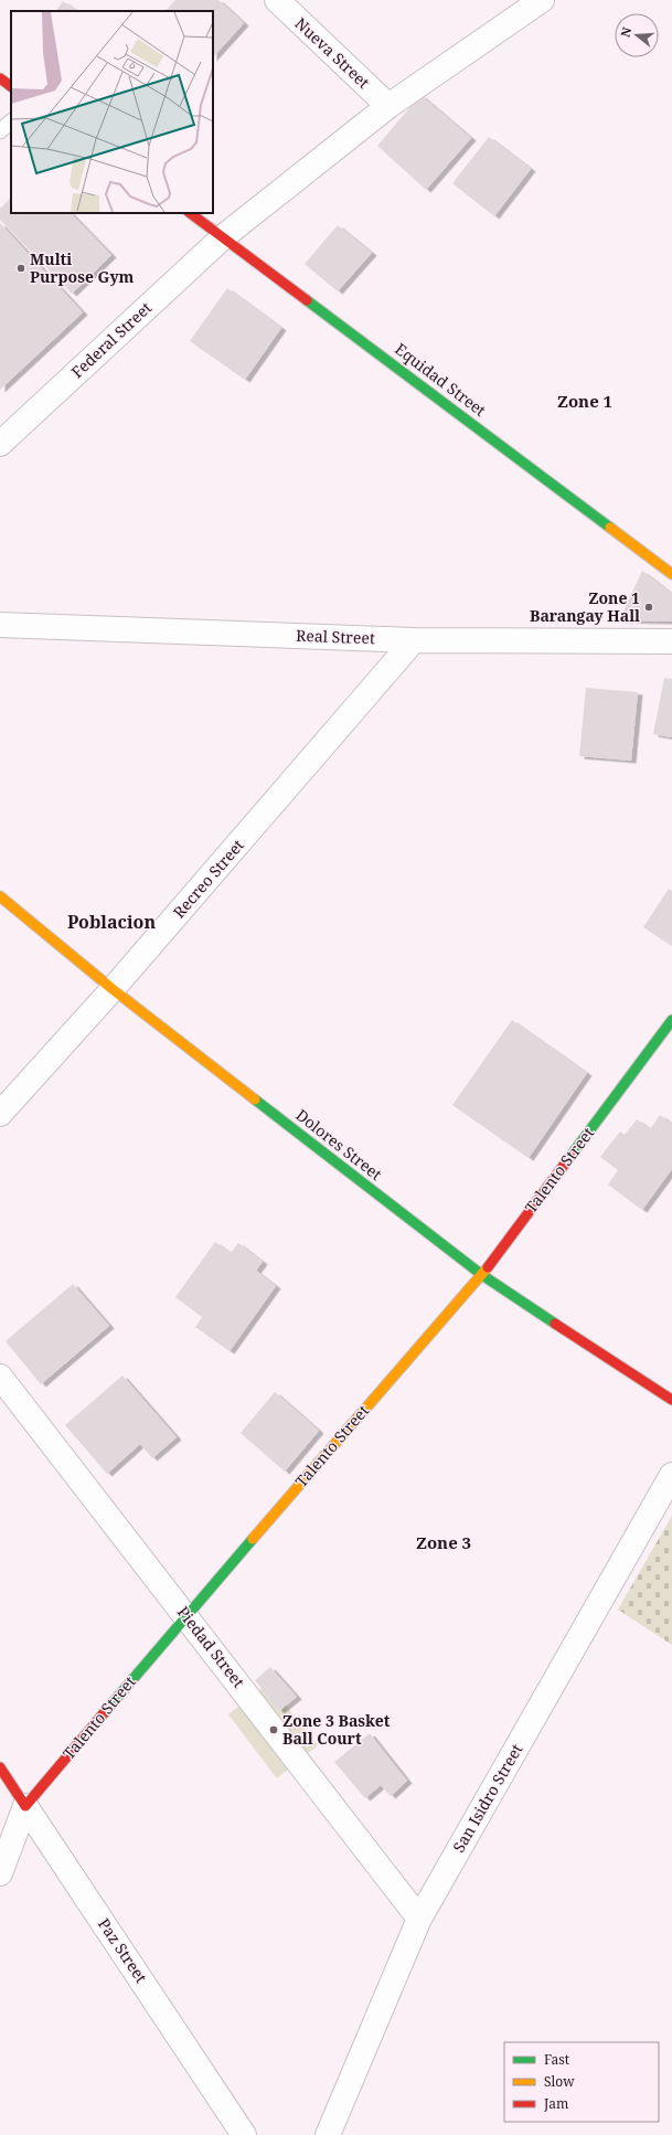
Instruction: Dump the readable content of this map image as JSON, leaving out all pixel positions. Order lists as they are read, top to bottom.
{
  "streets": {
    "street": [
      "Nueva Street",
      "Federal Street",
      "Equidad Street",
      "Real Street",
      "Recreo Street",
      "Dolores Street",
      "Talento Street",
      "Piedad Street",
      "San Isidro Street",
      "Paz Street"
    ]
  },
  "crossings": [
    ["Nueva Street", "Federal Street"],
    ["Federal Street", "Equidad Street"],
    ["Real Street", "Recreo Street"],
    ["Recreo Street", "Dolores Street"],
    ["Dolores Street", "Talento Street"],
    ["Talento Street", "Piedad Street"],
    ["Talento Street", "Paz Street"],
    ["Piedad Street", "San Isidro Street"]
  ],
  "districts": ["Zone 1", "Poblacion", "Zone 3"],
  "places": ["Multi Purpose Gym", "Zone 1 Barangay Hall", "Zone 3 Basket Ball Court"],
  "legend": ["Fast", "Slow", "Jam"],
  "north": "left"
}
